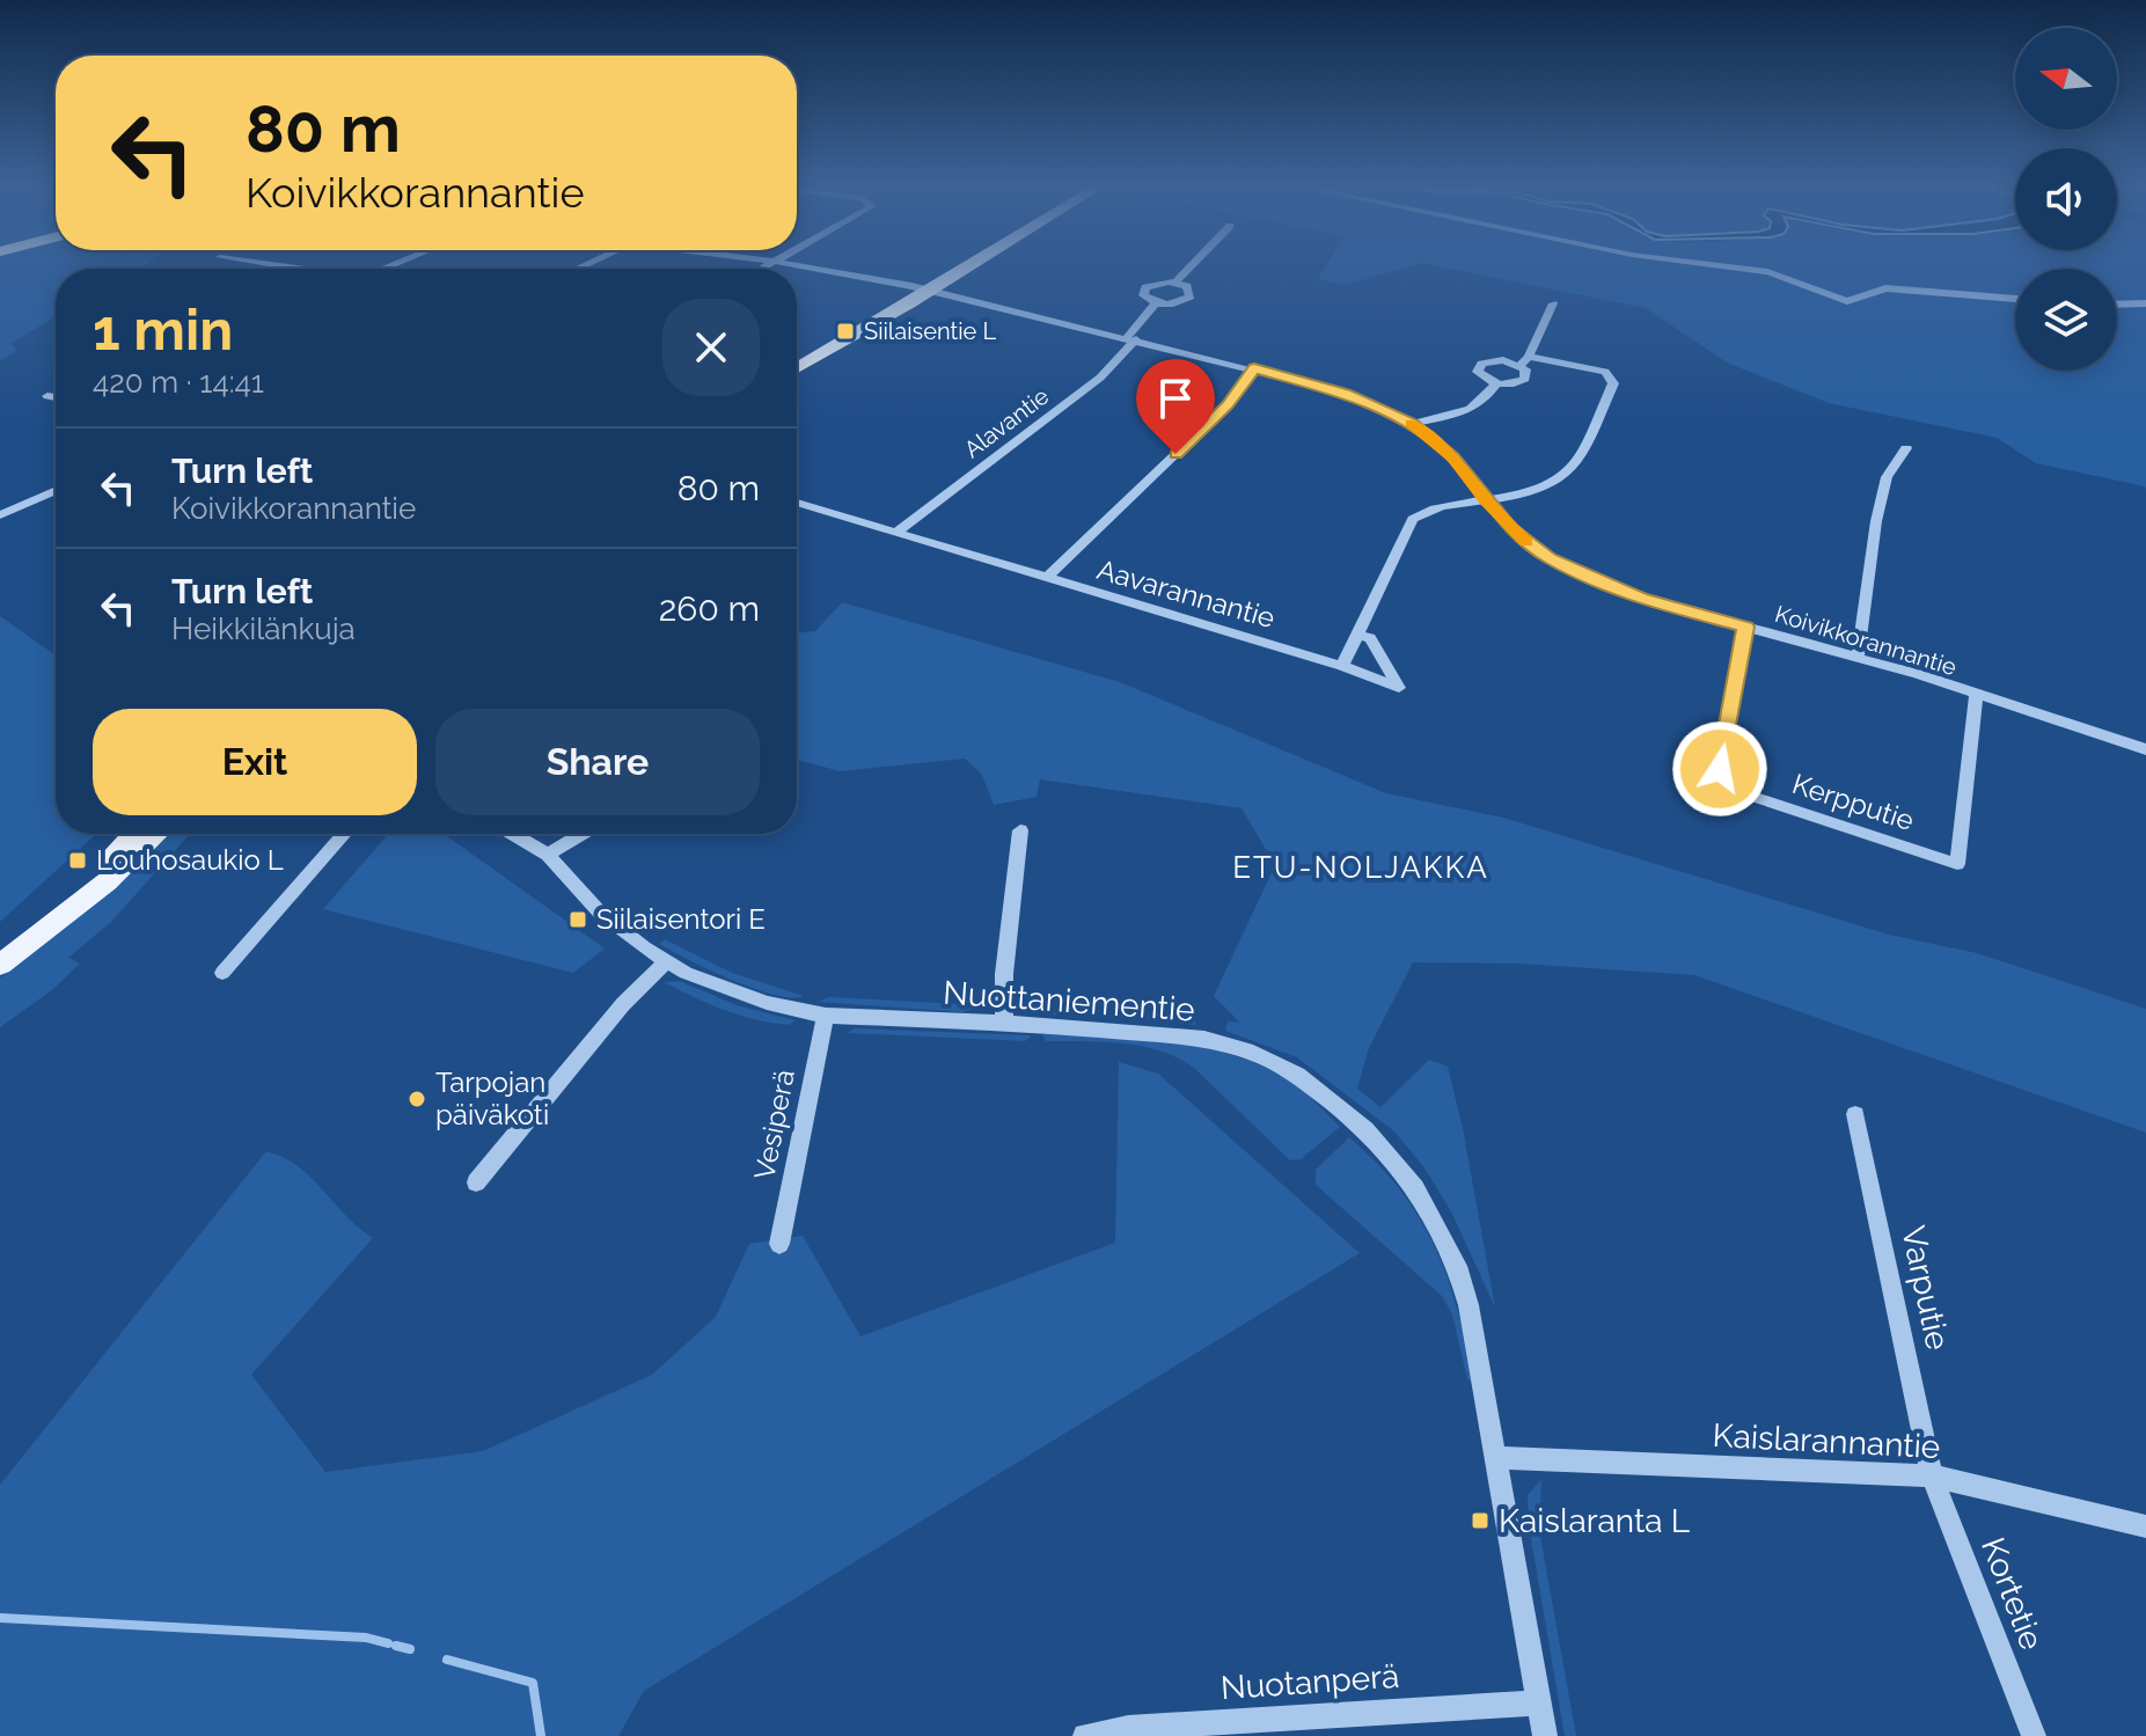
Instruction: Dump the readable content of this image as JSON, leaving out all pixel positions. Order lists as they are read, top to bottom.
{
  "streets": {
    "street": [
      "Alavantie",
      "Aavarannantie",
      "Koivikkorannantie",
      "Kerpputie",
      "Nuottaniementie",
      "Vesiperä",
      "Varputie",
      "Kaislarannantie",
      "Kortetie",
      "Nuotanperä"
    ]
  },
  "crossings": [
    ["Alavantie", "Aavarannantie"],
    ["Alavantie", "Koivikkorannantie"],
    ["Koivikkorannantie", "Kerpputie"],
    ["Nuottaniementie", "Vesiperä"],
    ["Nuottaniementie", "Kaislarannantie"],
    ["Nuottaniementie", "Nuotanperä"],
    ["Varputie", "Kaislarannantie"],
    ["Varputie", "Kortetie"],
    ["Kaislarannantie", "Kortetie"]
  ],
  "districts": ["ETU-NOLJAKKA"],
  "places": {
    "transit": [
      "Siilaisentie L",
      "Louhosaukio L",
      "Siilaisentori E",
      "Kaislaranta L"
    ],
    "other": ["Tarpojan päiväkoti"]
  },
  "north": "left",
  "page": {
    "turn": ["80 m", "Koivikkorannantie"],
    "heading": ["1 min", "420 m · 14:41"],
    "list": [
      {
        "name": "Turn left",
        "note": "Koivikkorannantie",
        "value": "80 m"
      },
      {
        "name": "Turn left",
        "note": "Heikkilänkuja",
        "value": "260 m"
      }
    ],
    "buttons": ["Exit", "Share"]
  }
}
